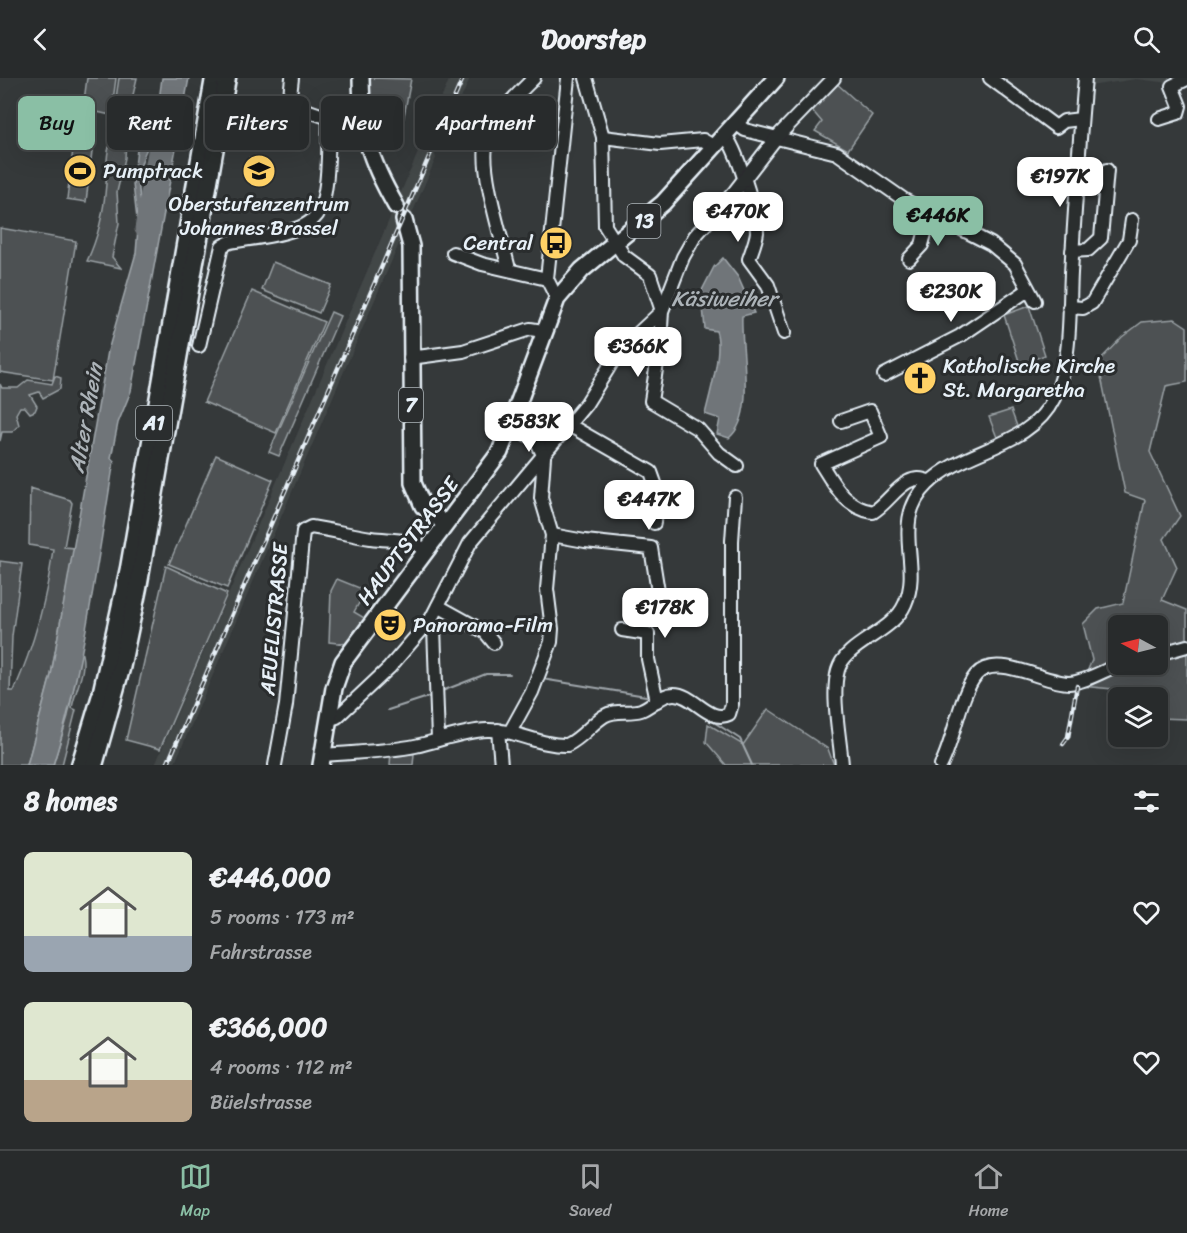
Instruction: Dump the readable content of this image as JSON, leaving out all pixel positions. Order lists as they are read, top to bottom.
{
  "streets": {
    "highway": ["A1"],
    "main road": ["13", "7", "HAUPTSTRASSE"],
    "street": ["AEUELISTRASSE"]
  },
  "crossings": [
    ["7", "HAUPTSTRASSE"],
    ["HAUPTSTRASSE", "AEUELISTRASSE"]
  ],
  "water": ["Käsiweiher", "Alter Rhein"],
  "places": {
    "sports": ["Pumptrack"],
    "school or university": ["Oberstufenzentrum Johannes Brassel"],
    "bus stop": ["Central"],
    "church": ["Katholische Kirche St. Margaretha"],
    "theatre": ["Panorama-Film"]
  },
  "north": "left",
  "page": {
    "header": "Doorstep",
    "chip": [
      "Buy",
      "Rent",
      "Filters",
      "New",
      "Apartment"
    ],
    "price": [
      "€197K",
      "€470K",
      "€446K",
      "€230K",
      "€366K",
      "€583K",
      "€447K",
      "€178K"
    ],
    "heading": "8 homes",
    "list": [
      {
        "name": "€446,000",
        "note": "5 rooms · 173 m² · Fahrstrasse"
      },
      {
        "name": "€366,000",
        "note": "4 rooms · 112 m² · Büelstrasse"
      }
    ],
    "tabs": ["Map", "Saved", "Home"]
  }
}
